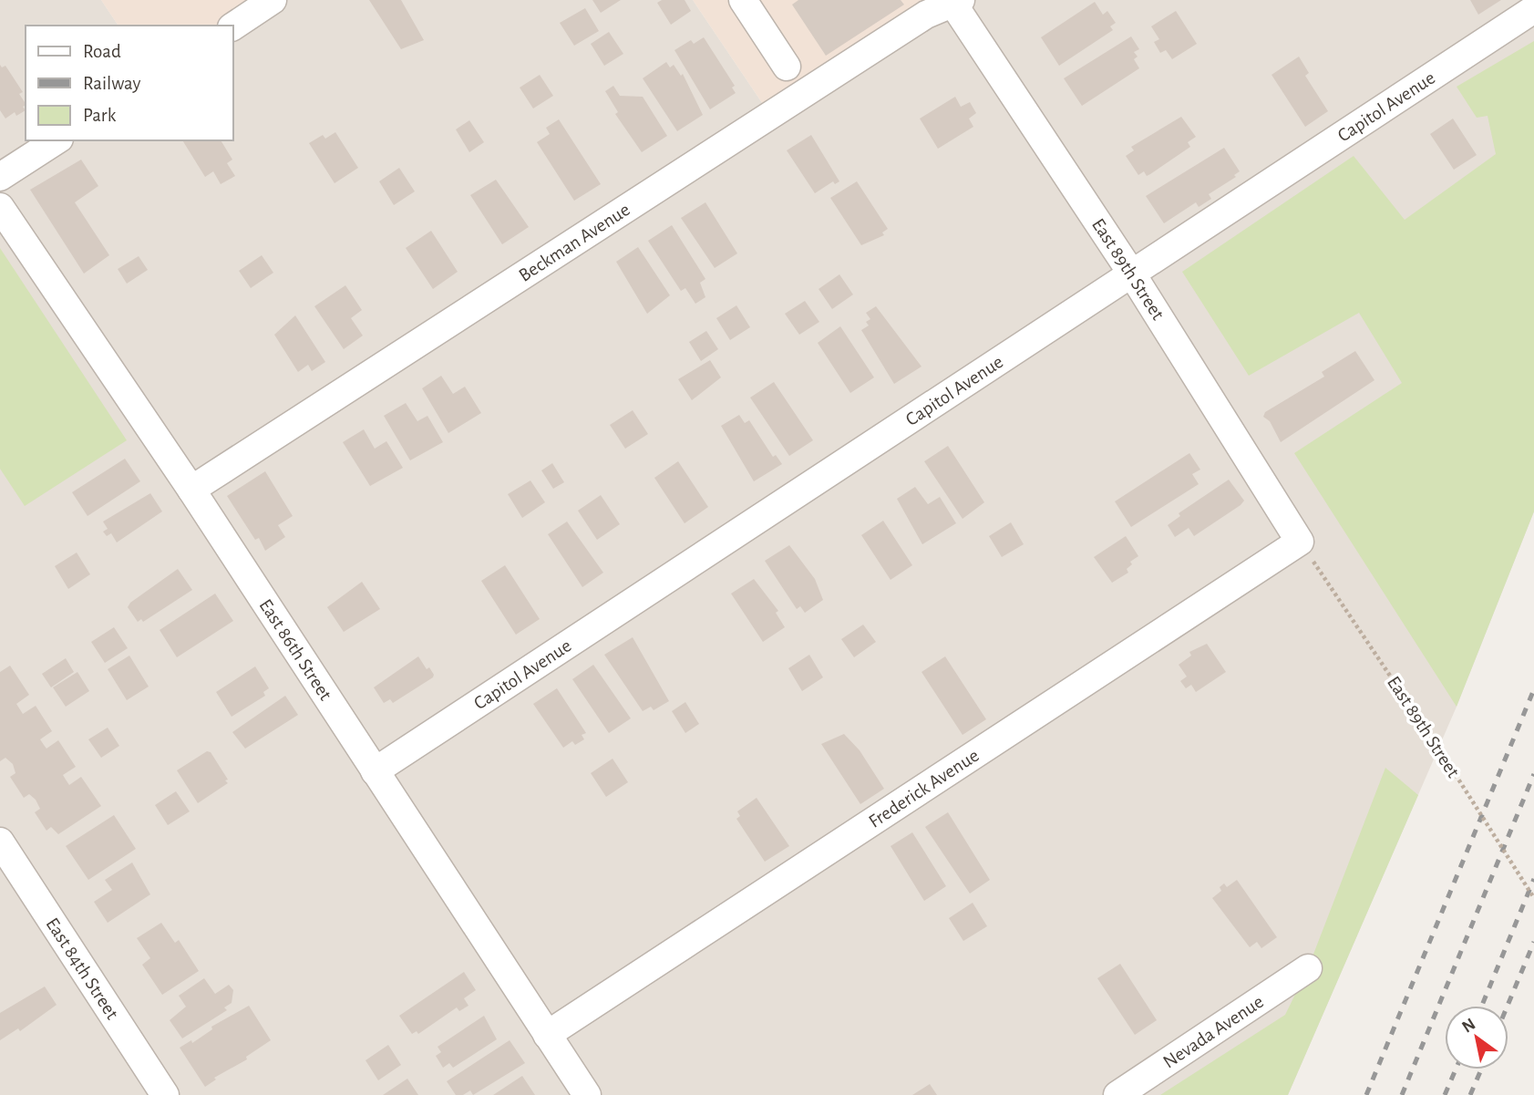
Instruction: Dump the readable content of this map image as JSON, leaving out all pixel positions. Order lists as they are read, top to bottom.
{
  "streets": {
    "street": [
      "Capitol Avenue",
      "Beckman Avenue",
      "East 89th Street",
      "East 86th Street",
      "Frederick Avenue",
      "East 84th Street",
      "Nevada Avenue"
    ]
  },
  "crossings": [
    ["Capitol Avenue", "East 89th Street"],
    ["Capitol Avenue", "East 86th Street"],
    ["Beckman Avenue", "East 89th Street"],
    ["Beckman Avenue", "East 86th Street"],
    ["East 89th Street", "Frederick Avenue"],
    ["East 86th Street", "Frederick Avenue"]
  ],
  "legend": ["Road", "Railway", "Park"],
  "north": "top left"
}
